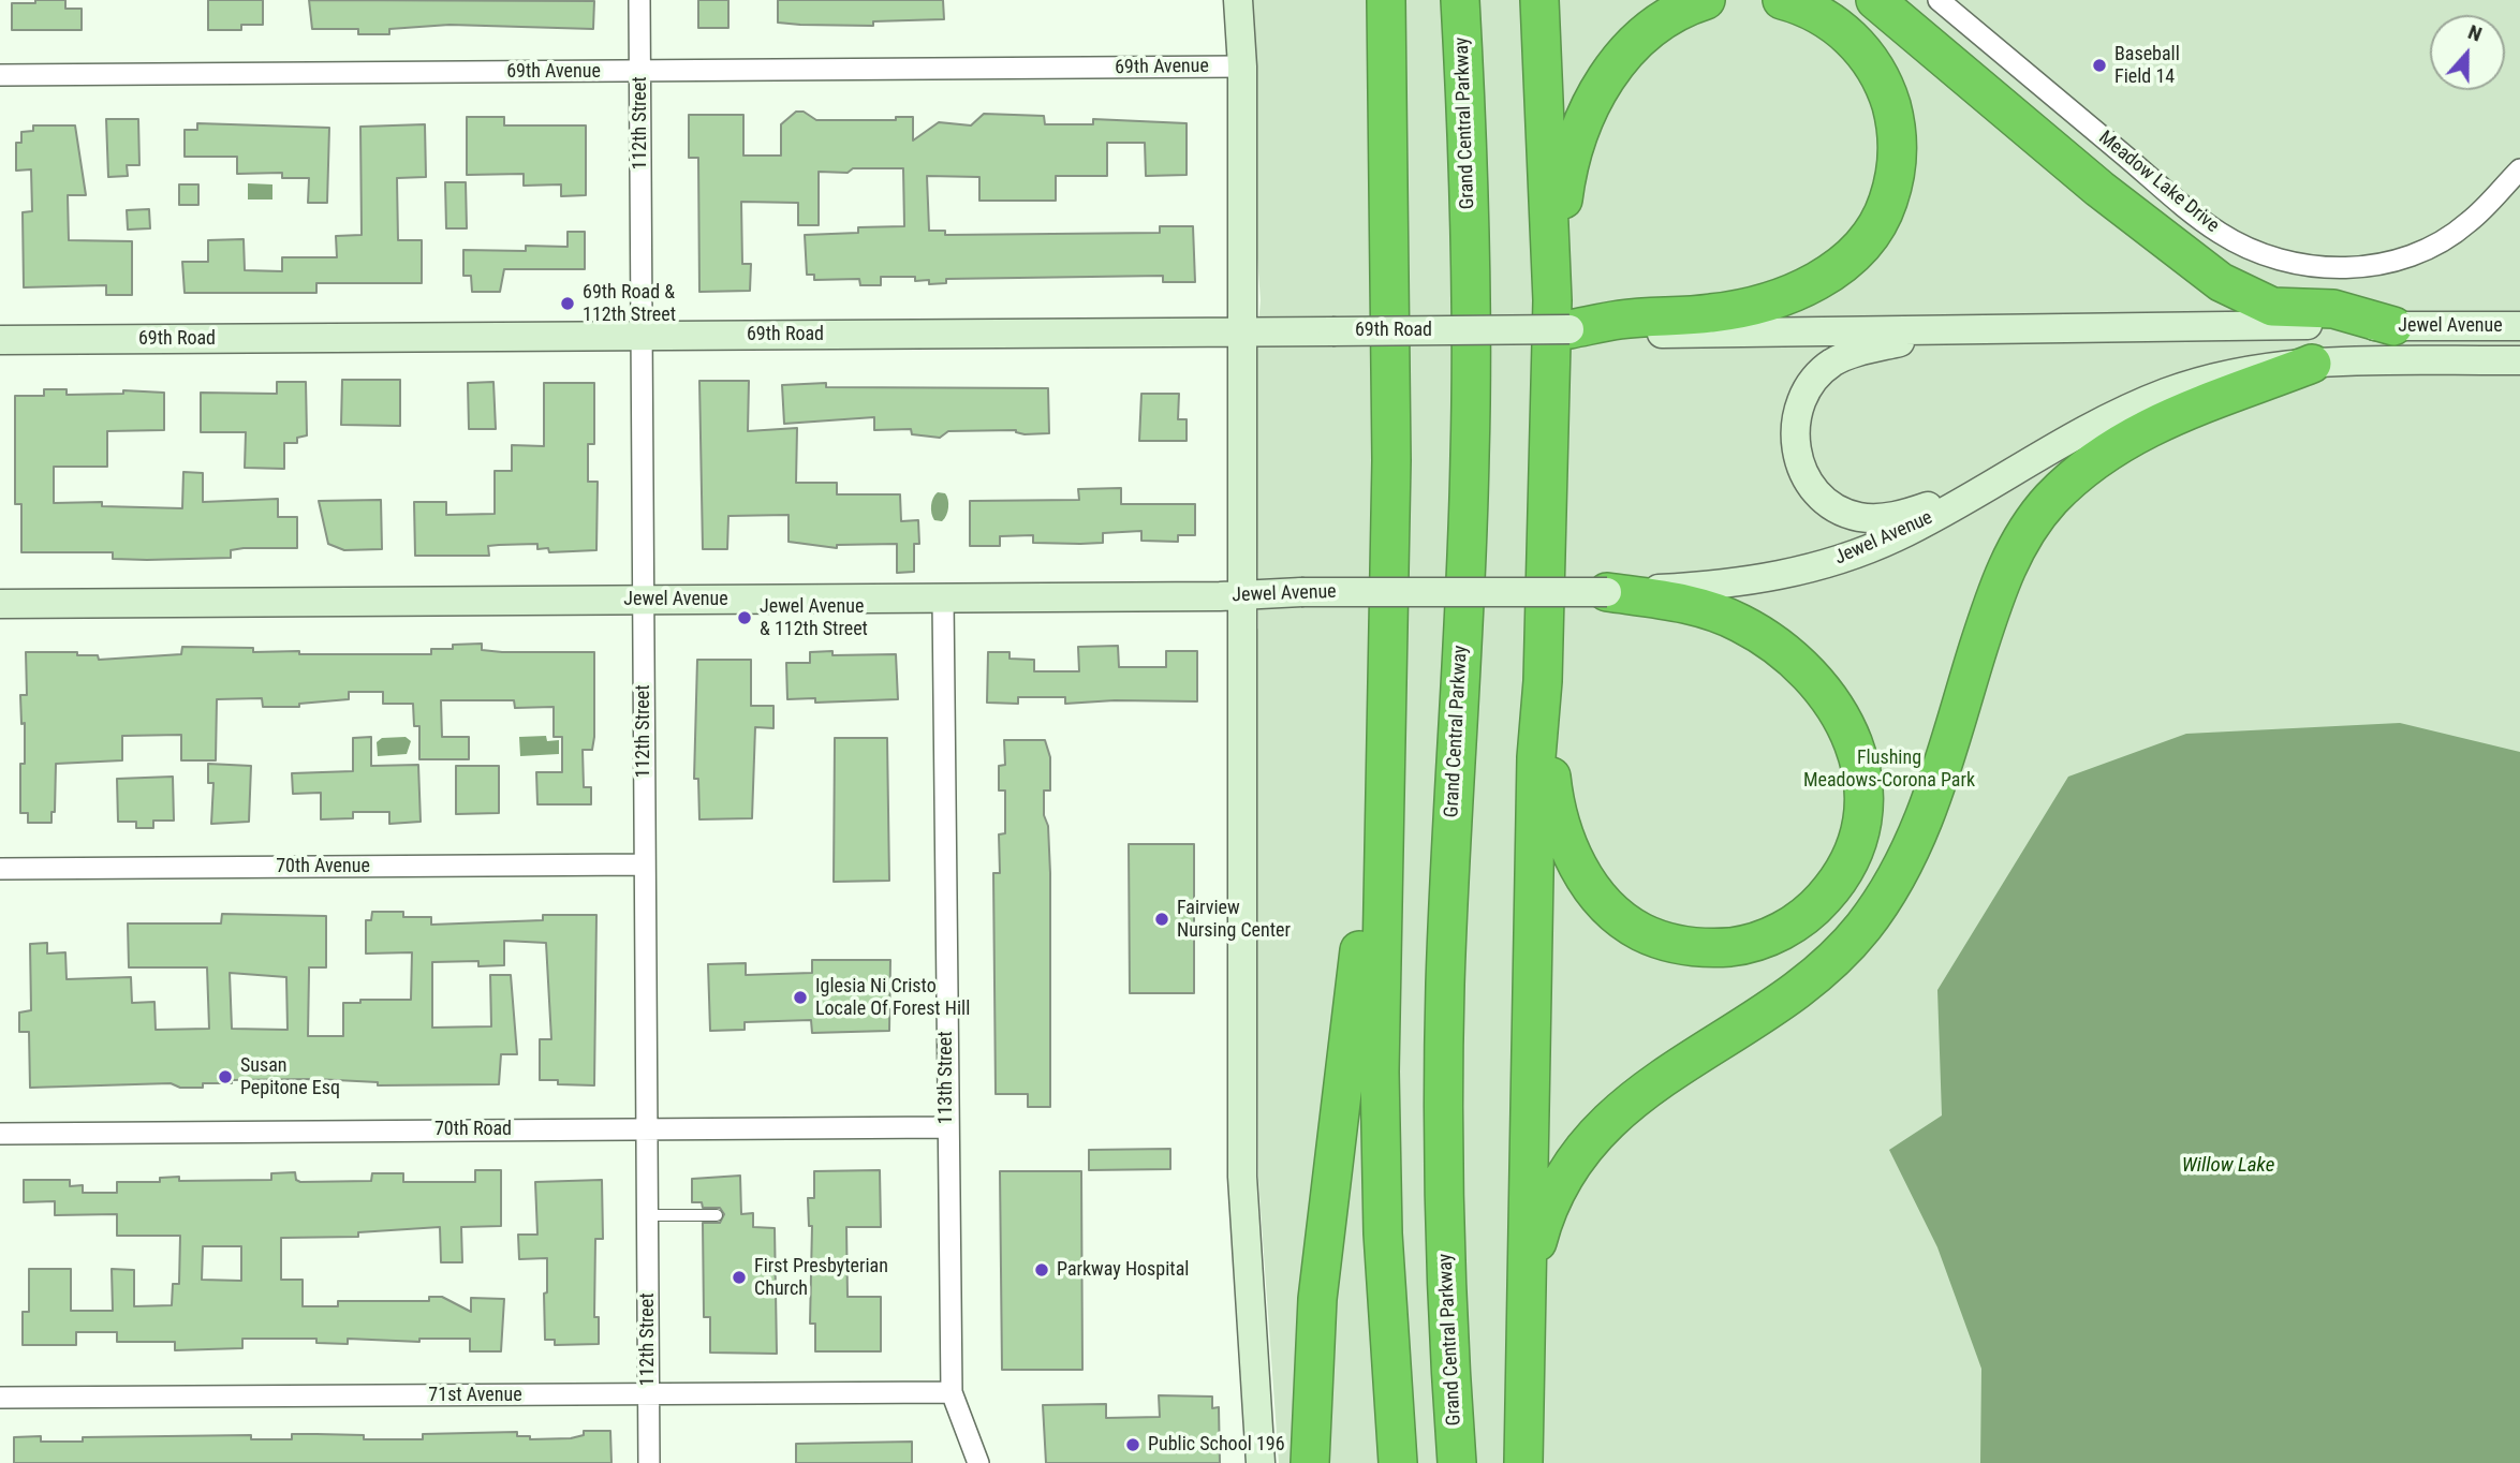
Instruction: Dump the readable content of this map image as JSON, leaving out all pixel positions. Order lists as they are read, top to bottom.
{
  "streets": {
    "highway": ["Grand Central Parkway"],
    "street": [
      "69th Avenue",
      "112th Street",
      "Meadow Lake Drive",
      "Jewel Avenue",
      "69th Road",
      "70th Avenue",
      "113th Street",
      "70th Road",
      "71st Avenue"
    ]
  },
  "crossings": [
    ["69th Avenue", "112th Street"],
    ["112th Street", "Jewel Avenue"],
    ["112th Street", "69th Road"],
    ["112th Street", "70th Avenue"],
    ["112th Street", "70th Road"],
    ["112th Street", "71st Avenue"],
    ["Jewel Avenue", "69th Road"],
    ["Jewel Avenue", "113th Street"],
    ["113th Street", "70th Road"],
    ["113th Street", "71st Avenue"]
  ],
  "water": ["Willow Lake"],
  "parks": ["Flushing Meadows-Corona Park"],
  "places": [
    "Baseball Field 14",
    "69th Road & 112th Street",
    "Jewel Avenue & 112th Street",
    "Fairview Nursing Center",
    "Iglesia Ni Cristo Locale Of Forest Hill",
    "Susan Pepitone Esq",
    "Parkway Hospital",
    "First Presbyterian Church",
    "Public School 196"
  ],
  "north": "top"
}
